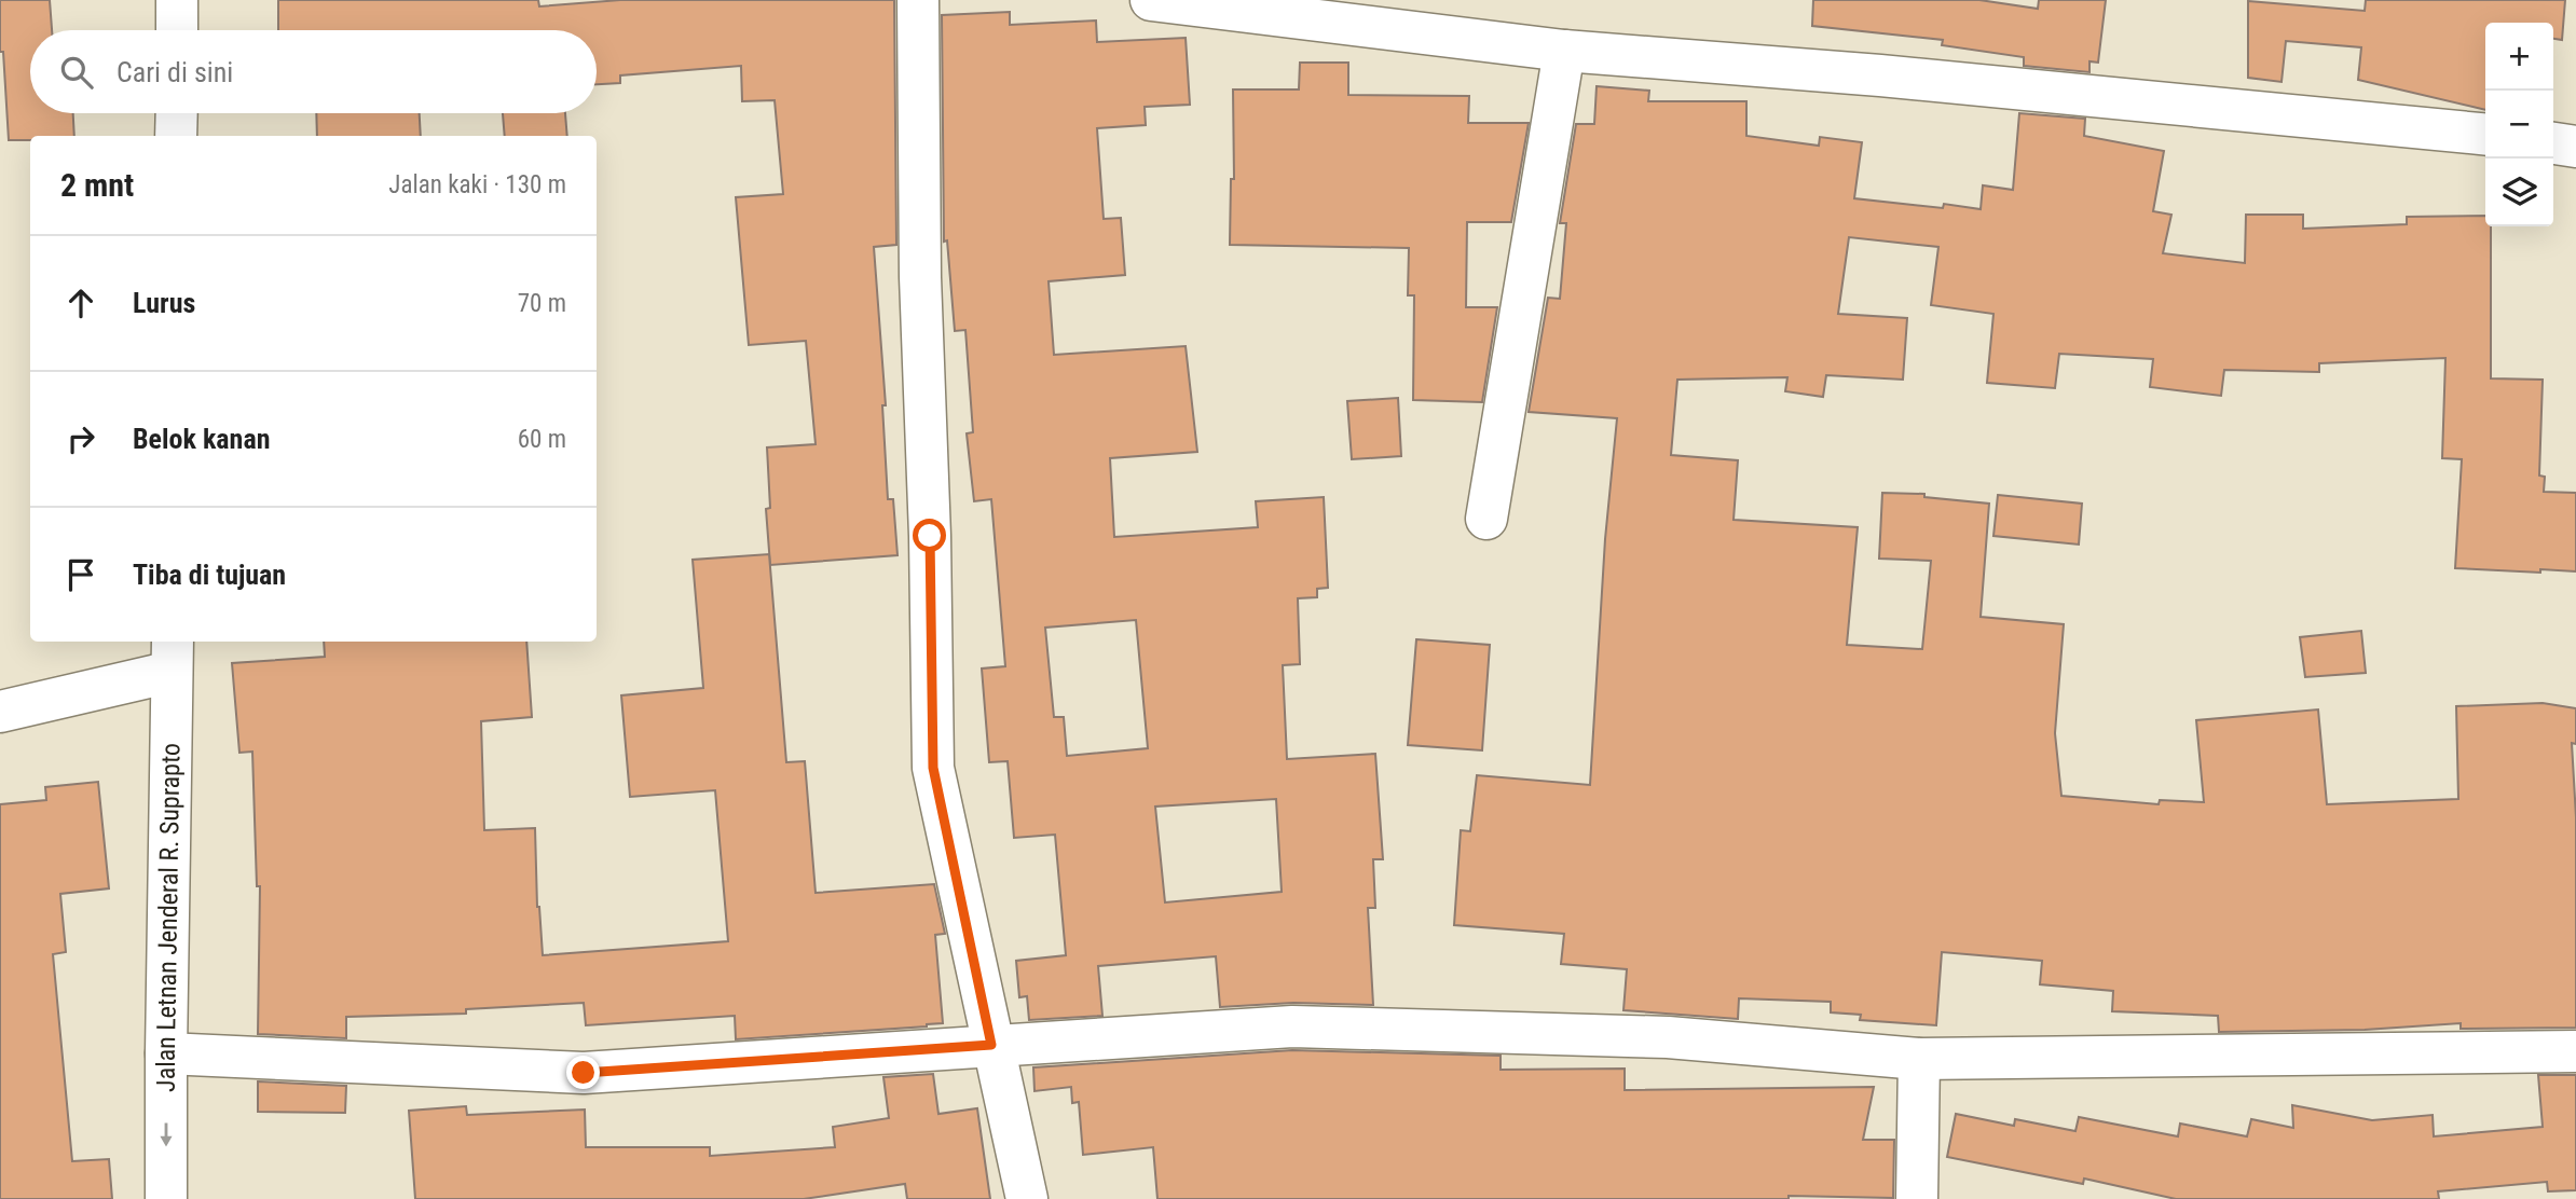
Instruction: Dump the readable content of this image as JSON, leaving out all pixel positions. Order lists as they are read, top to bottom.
{
  "streets": {
    "street": ["Jalan Letnan Jenderal R. Suprapto"]
  },
  "page": {
    "map_buttons": ["+", "−"],
    "search": "Cari di sini",
    "heading": ["2 mnt", "Jalan kaki · 130 m"],
    "list": [
      ["Lurus", "70 m"],
      ["Belok kanan", "60 m"],
      "Tiba di tujuan"
    ]
  }
}
